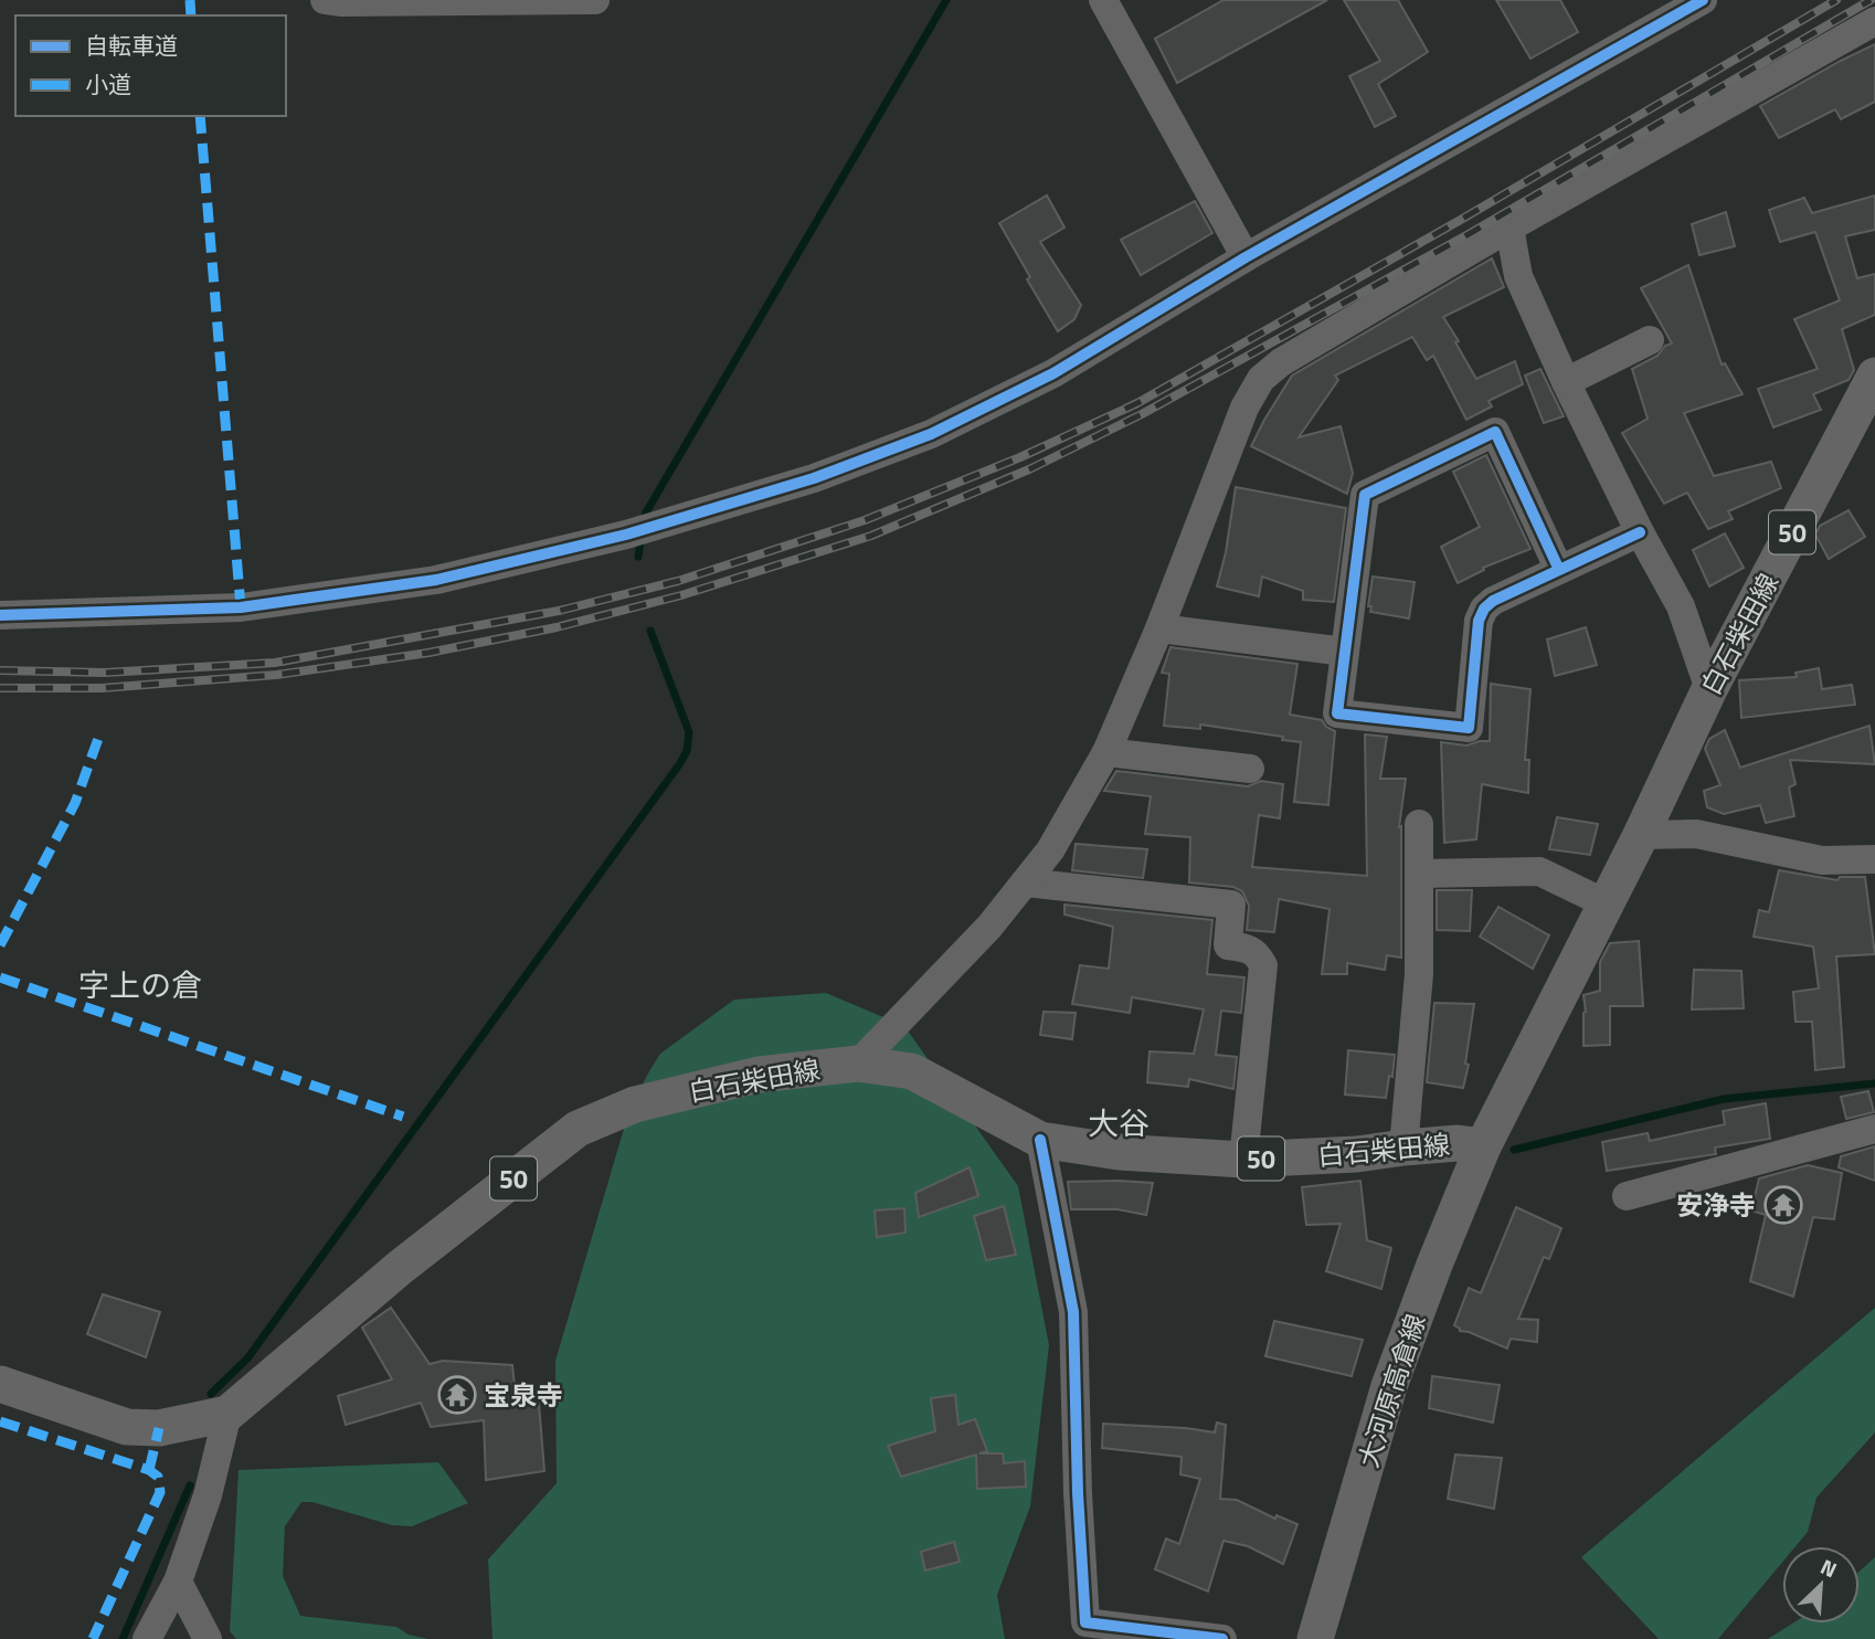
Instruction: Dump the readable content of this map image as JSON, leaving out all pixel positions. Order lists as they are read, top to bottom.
{
  "streets": {
    "main road": ["50", "白石柴田線", "大河原高倉線"]
  },
  "crossings": [
    ["白石柴田線", "大河原高倉線"]
  ],
  "districts": ["字上の倉", "大谷"],
  "places": {
    "temple": ["安浄寺", "宝泉寺"]
  },
  "legend": ["自転車道", "小道"],
  "north": "top right"
}
